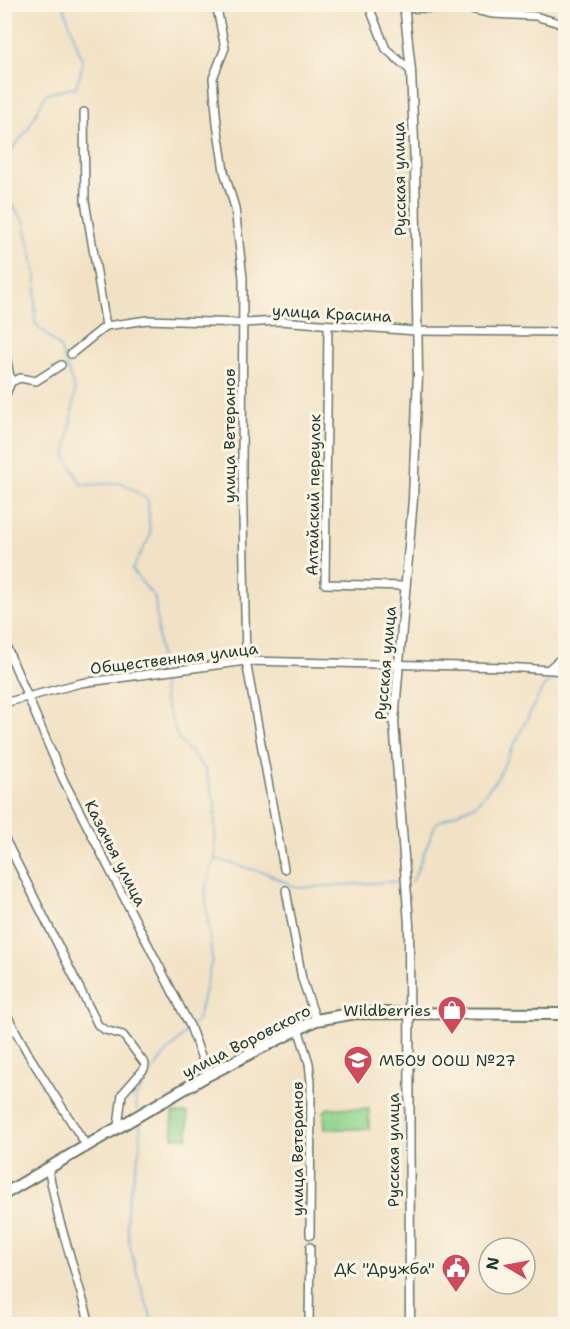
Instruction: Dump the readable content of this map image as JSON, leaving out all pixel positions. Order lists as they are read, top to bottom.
{
  "streets": {
    "main road": ["улица Воровского"],
    "street": [
      "Русская улица",
      "улица Красина",
      "улица Ветеранов",
      "Алтайский переулок",
      "Общественная улица",
      "Казачья улица"
    ]
  },
  "crossings": [
    ["Русская улица", "улица Красина"],
    ["Русская улица", "Алтайский переулок"],
    ["Русская улица", "Общественная улица"],
    ["Русская улица", "улица Воровского"],
    ["улица Красина", "улица Ветеранов"],
    ["улица Красина", "Алтайский переулок"],
    ["улица Ветеранов", "Общественная улица"],
    ["улица Ветеранов", "улица Воровского"],
    ["Общественная улица", "Казачья улица"],
    ["Казачья улица", "улица Воровского"]
  ],
  "places": {
    "shop": ["Wildberries"],
    "school or university": ["МБОУ ООШ №27"],
    "public building": ["ДК \"Дружба\""]
  },
  "north": "left"
}
